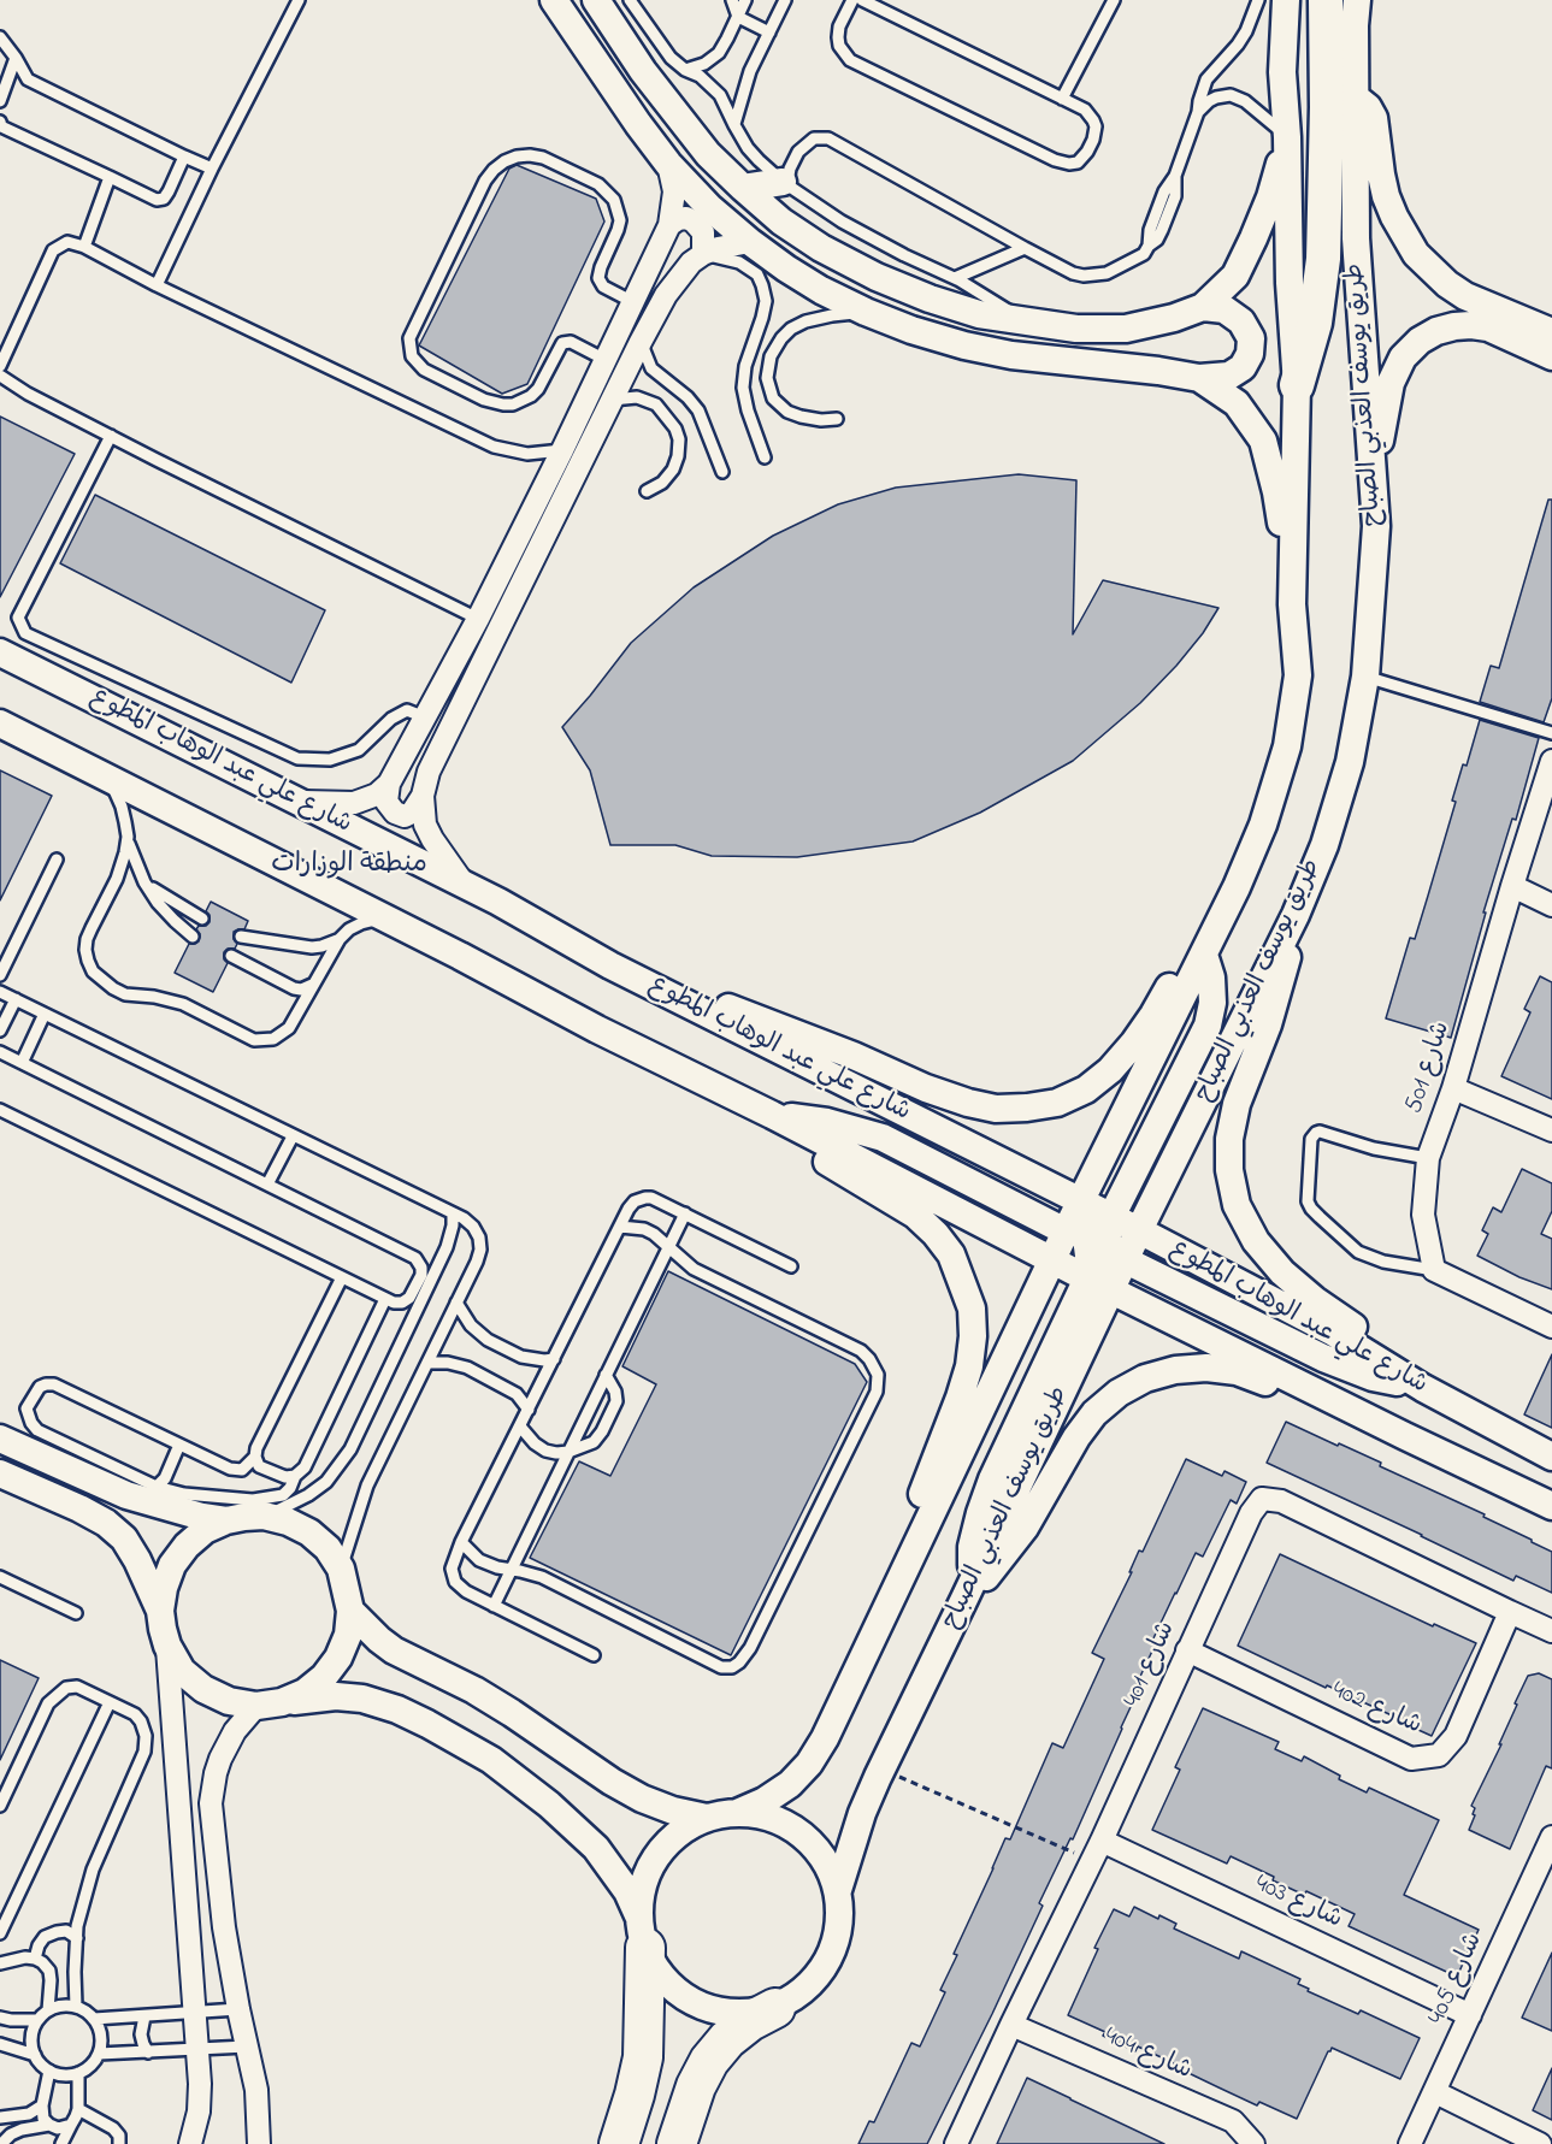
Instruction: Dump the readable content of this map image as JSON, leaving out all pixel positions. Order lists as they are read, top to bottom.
{
  "streets": {
    "street": [
      "طريق يوسف العذبي الصباح",
      "شارع علي عبد الوهاب المطوع",
      "شارع 501",
      "شارع 401",
      "شارع 402",
      "شارع 403",
      "شارع 405",
      "شارع 404"
    ]
  },
  "crossings": [
    ["طريق يوسف العذبي الصباح", "شارع علي عبد الوهاب المطوع"],
    ["شارع 401", "شارع 402"],
    ["شارع 401", "شارع 403"],
    ["شارع 401", "شارع 404"],
    ["شارع 403", "شارع 405"]
  ],
  "districts": ["منطقة الوزارات"]
}
